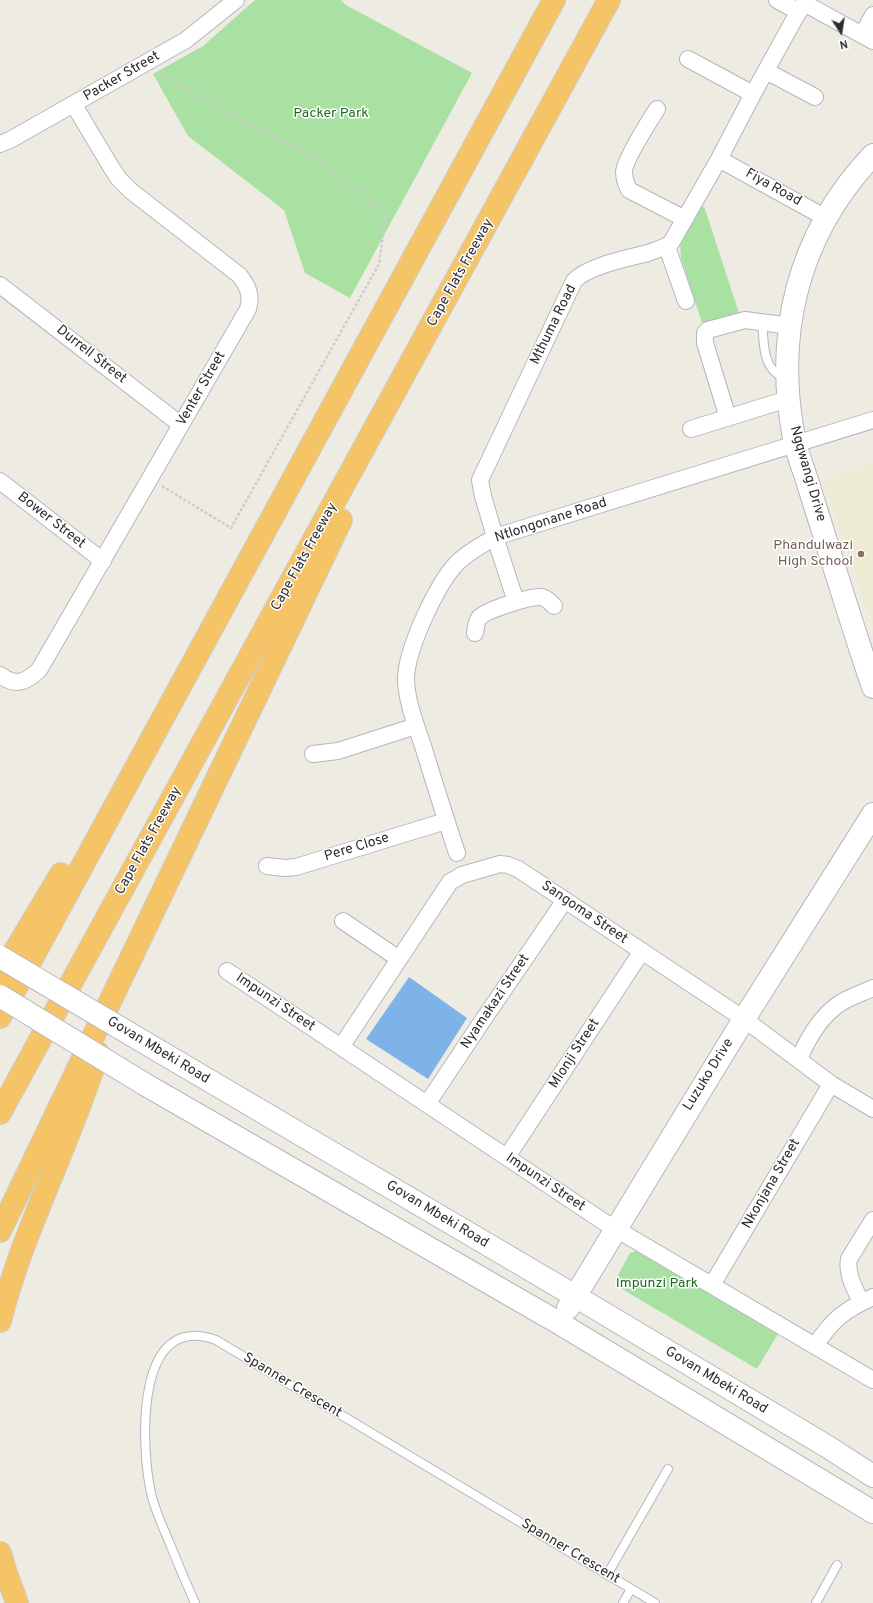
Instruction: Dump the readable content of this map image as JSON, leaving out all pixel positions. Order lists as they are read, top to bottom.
{
  "streets": {
    "highway": ["Cape Flats Freeway"],
    "main road": ["Ngqwangi Drive", "Govan Mbeki Road", "Luzuko Drive"],
    "street": [
      "Packer Street",
      "Fiya Road",
      "Mthuma Road",
      "Durrell Street",
      "Venter Street",
      "Bower Street",
      "Ntlongonane Road",
      "Pere Close",
      "Sangoma Street",
      "Nyamakazi Street",
      "Impunzi Street",
      "Mlonji Street",
      "Nkonjana Street"
    ],
    "lane": ["Spanner Crescent"]
  },
  "crossings": [
    ["Packer Street", "Venter Street"],
    ["Fiya Road", "Ngqwangi Drive"],
    ["Mthuma Road", "Ntlongonane Road"],
    ["Durrell Street", "Venter Street"],
    ["Venter Street", "Bower Street"],
    ["Ngqwangi Drive", "Ntlongonane Road"],
    ["Ntlongonane Road", "Pere Close"],
    ["Sangoma Street", "Nyamakazi Street"],
    ["Sangoma Street", "Impunzi Street"],
    ["Sangoma Street", "Mlonji Street"],
    ["Sangoma Street", "Luzuko Drive"],
    ["Sangoma Street", "Nkonjana Street"],
    ["Nyamakazi Street", "Impunzi Street"],
    ["Impunzi Street", "Mlonji Street"],
    ["Impunzi Street", "Luzuko Drive"],
    ["Impunzi Street", "Nkonjana Street"],
    ["Govan Mbeki Road", "Luzuko Drive"]
  ],
  "parks": ["Packer Park", "Impunzi Park"],
  "places": ["Phandulwazi High School"],
  "north": "bottom"
}
